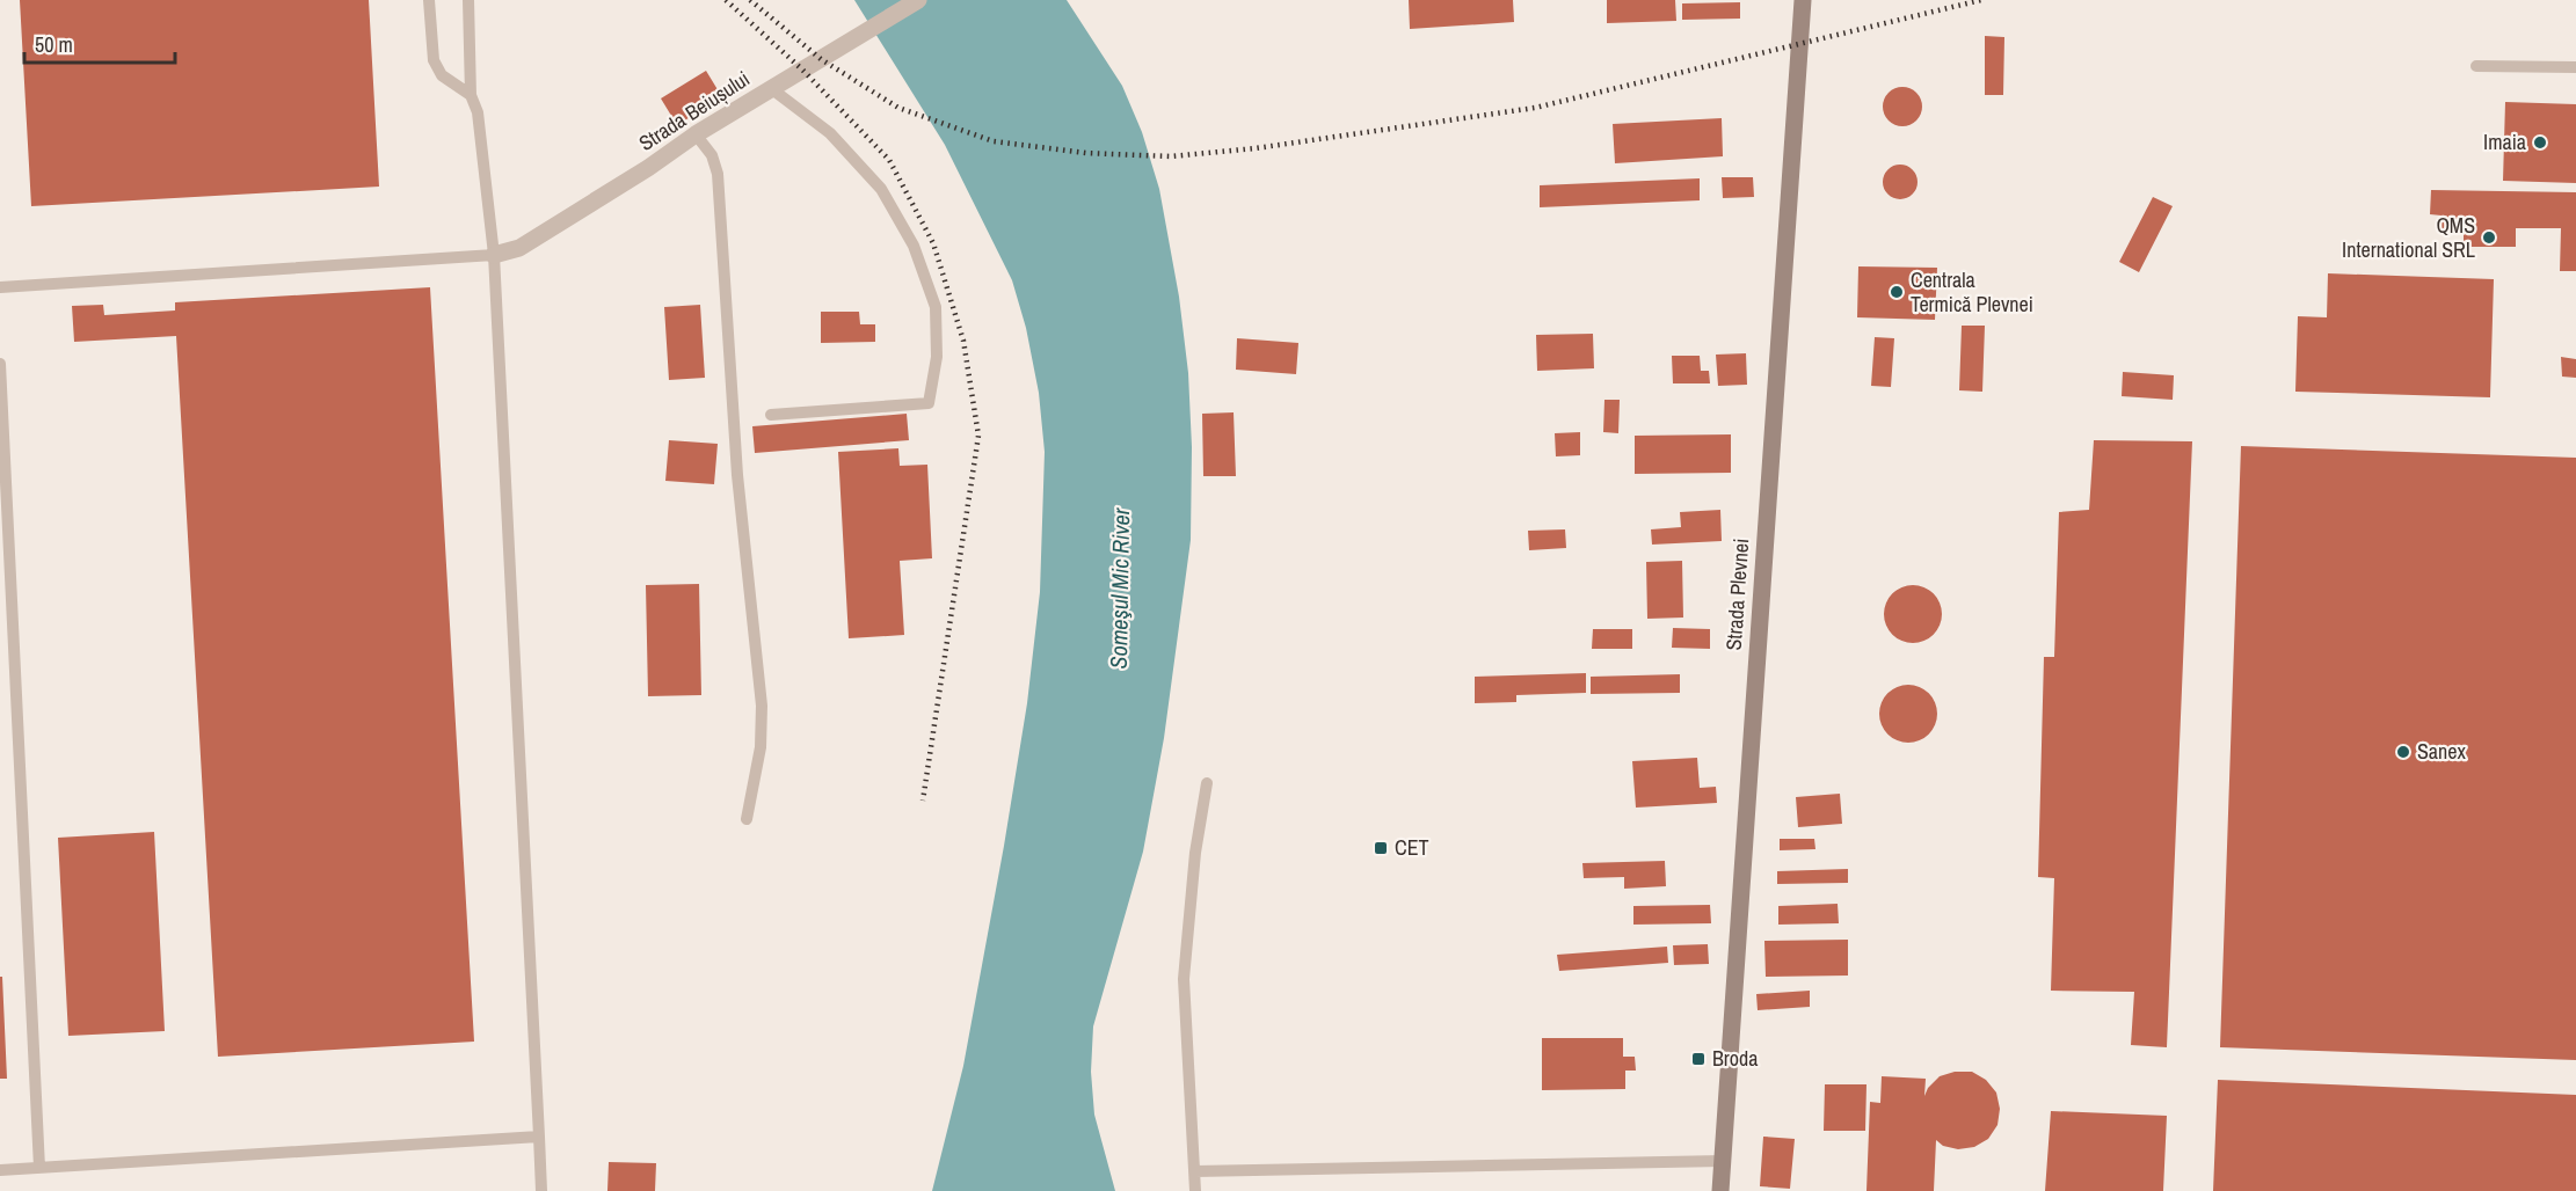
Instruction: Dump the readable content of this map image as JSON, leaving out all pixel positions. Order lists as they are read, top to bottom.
{
  "streets": {
    "main road": ["Strada Plevnei"],
    "street": ["Strada Beiușului"]
  },
  "water": ["Someşul Mic River"],
  "places": {
    "other": [
      "Imaia",
      "QMS International SRL",
      "Centrala Termică Plevnei",
      "Sanex"
    ],
    "transit": ["CET", "Broda"]
  },
  "scale_bar": "50 m"
}
